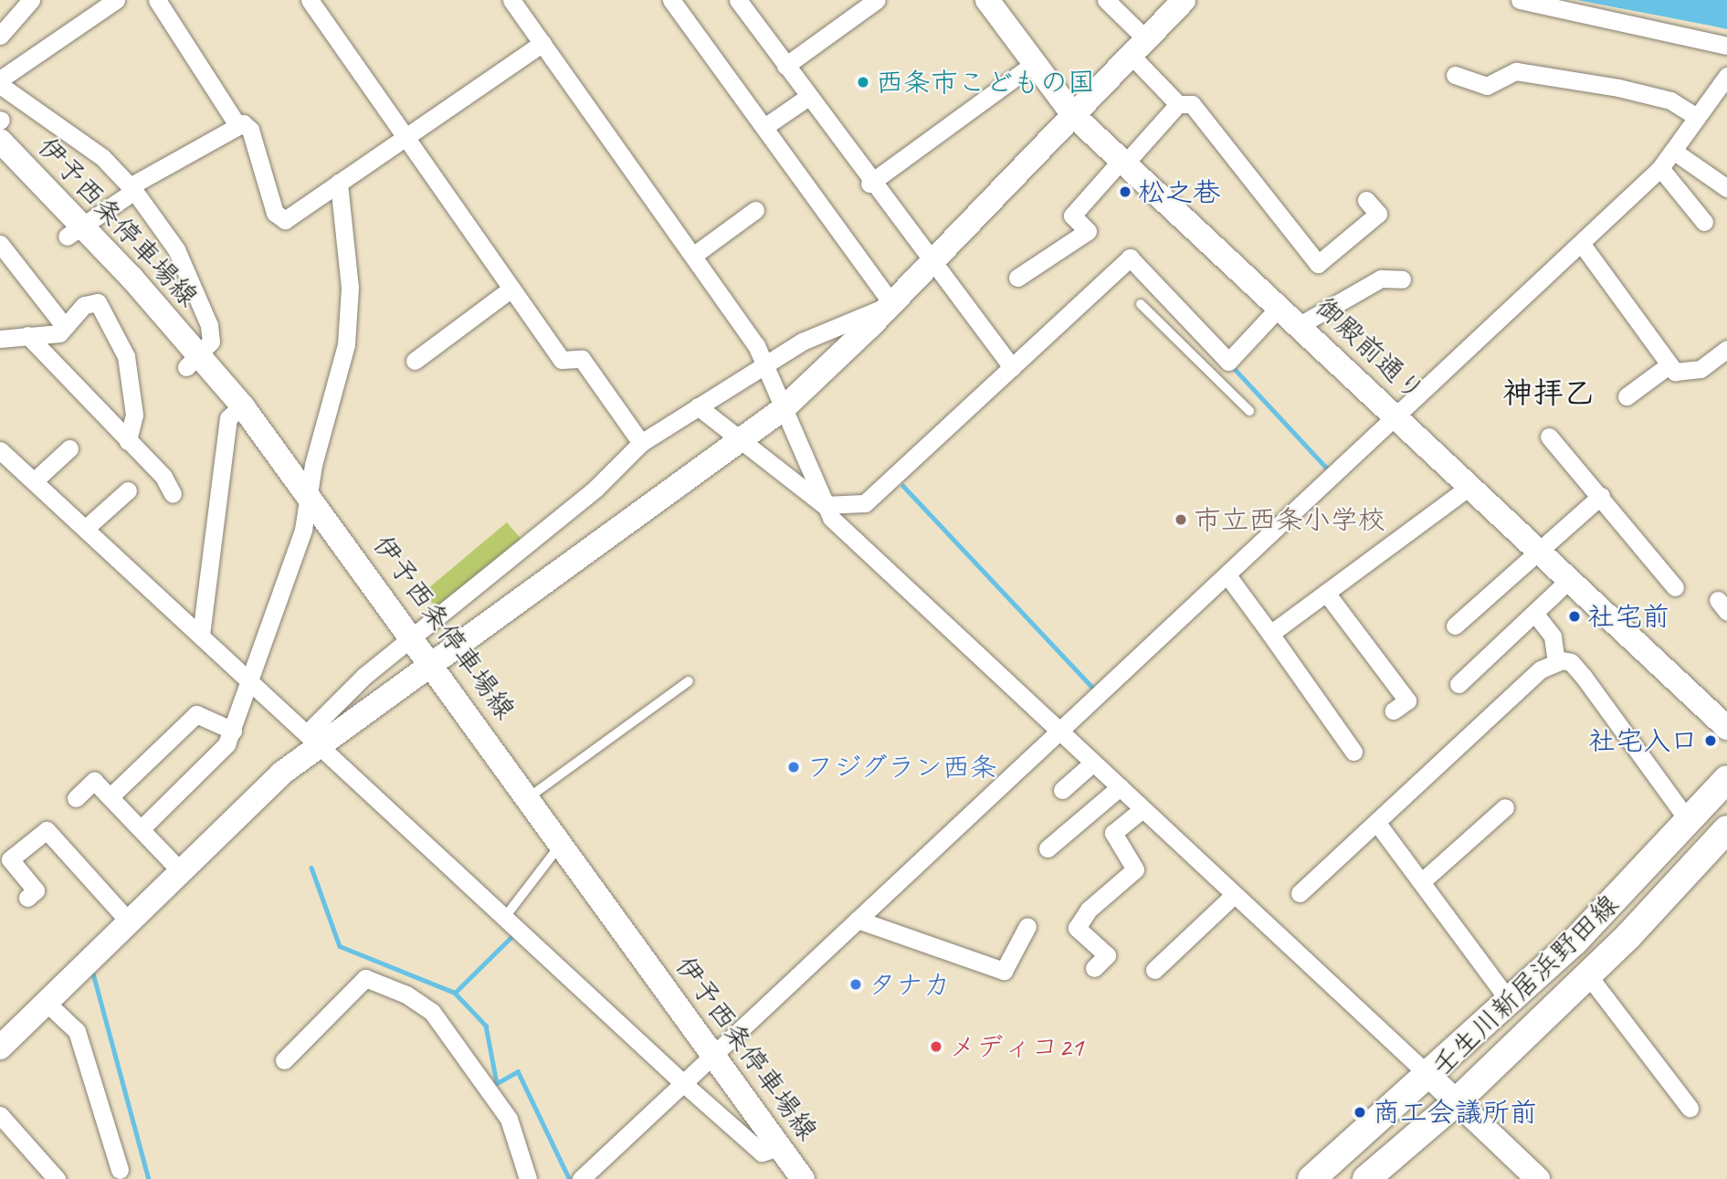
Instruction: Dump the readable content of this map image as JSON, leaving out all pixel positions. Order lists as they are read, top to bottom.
{
  "streets": {
    "main road": ["壬生川新居浜野田線"],
    "street": ["伊予西条停車場線", "御殿前通り"]
  },
  "districts": ["神拝乙"],
  "places": [
    "西条市こどもの国",
    "松之巷",
    "市立西条小学校",
    "社宅前",
    "社宅入口",
    "フジグラン西条",
    "タナカ",
    "メディコ21",
    "商工会議所前"
  ]
}
